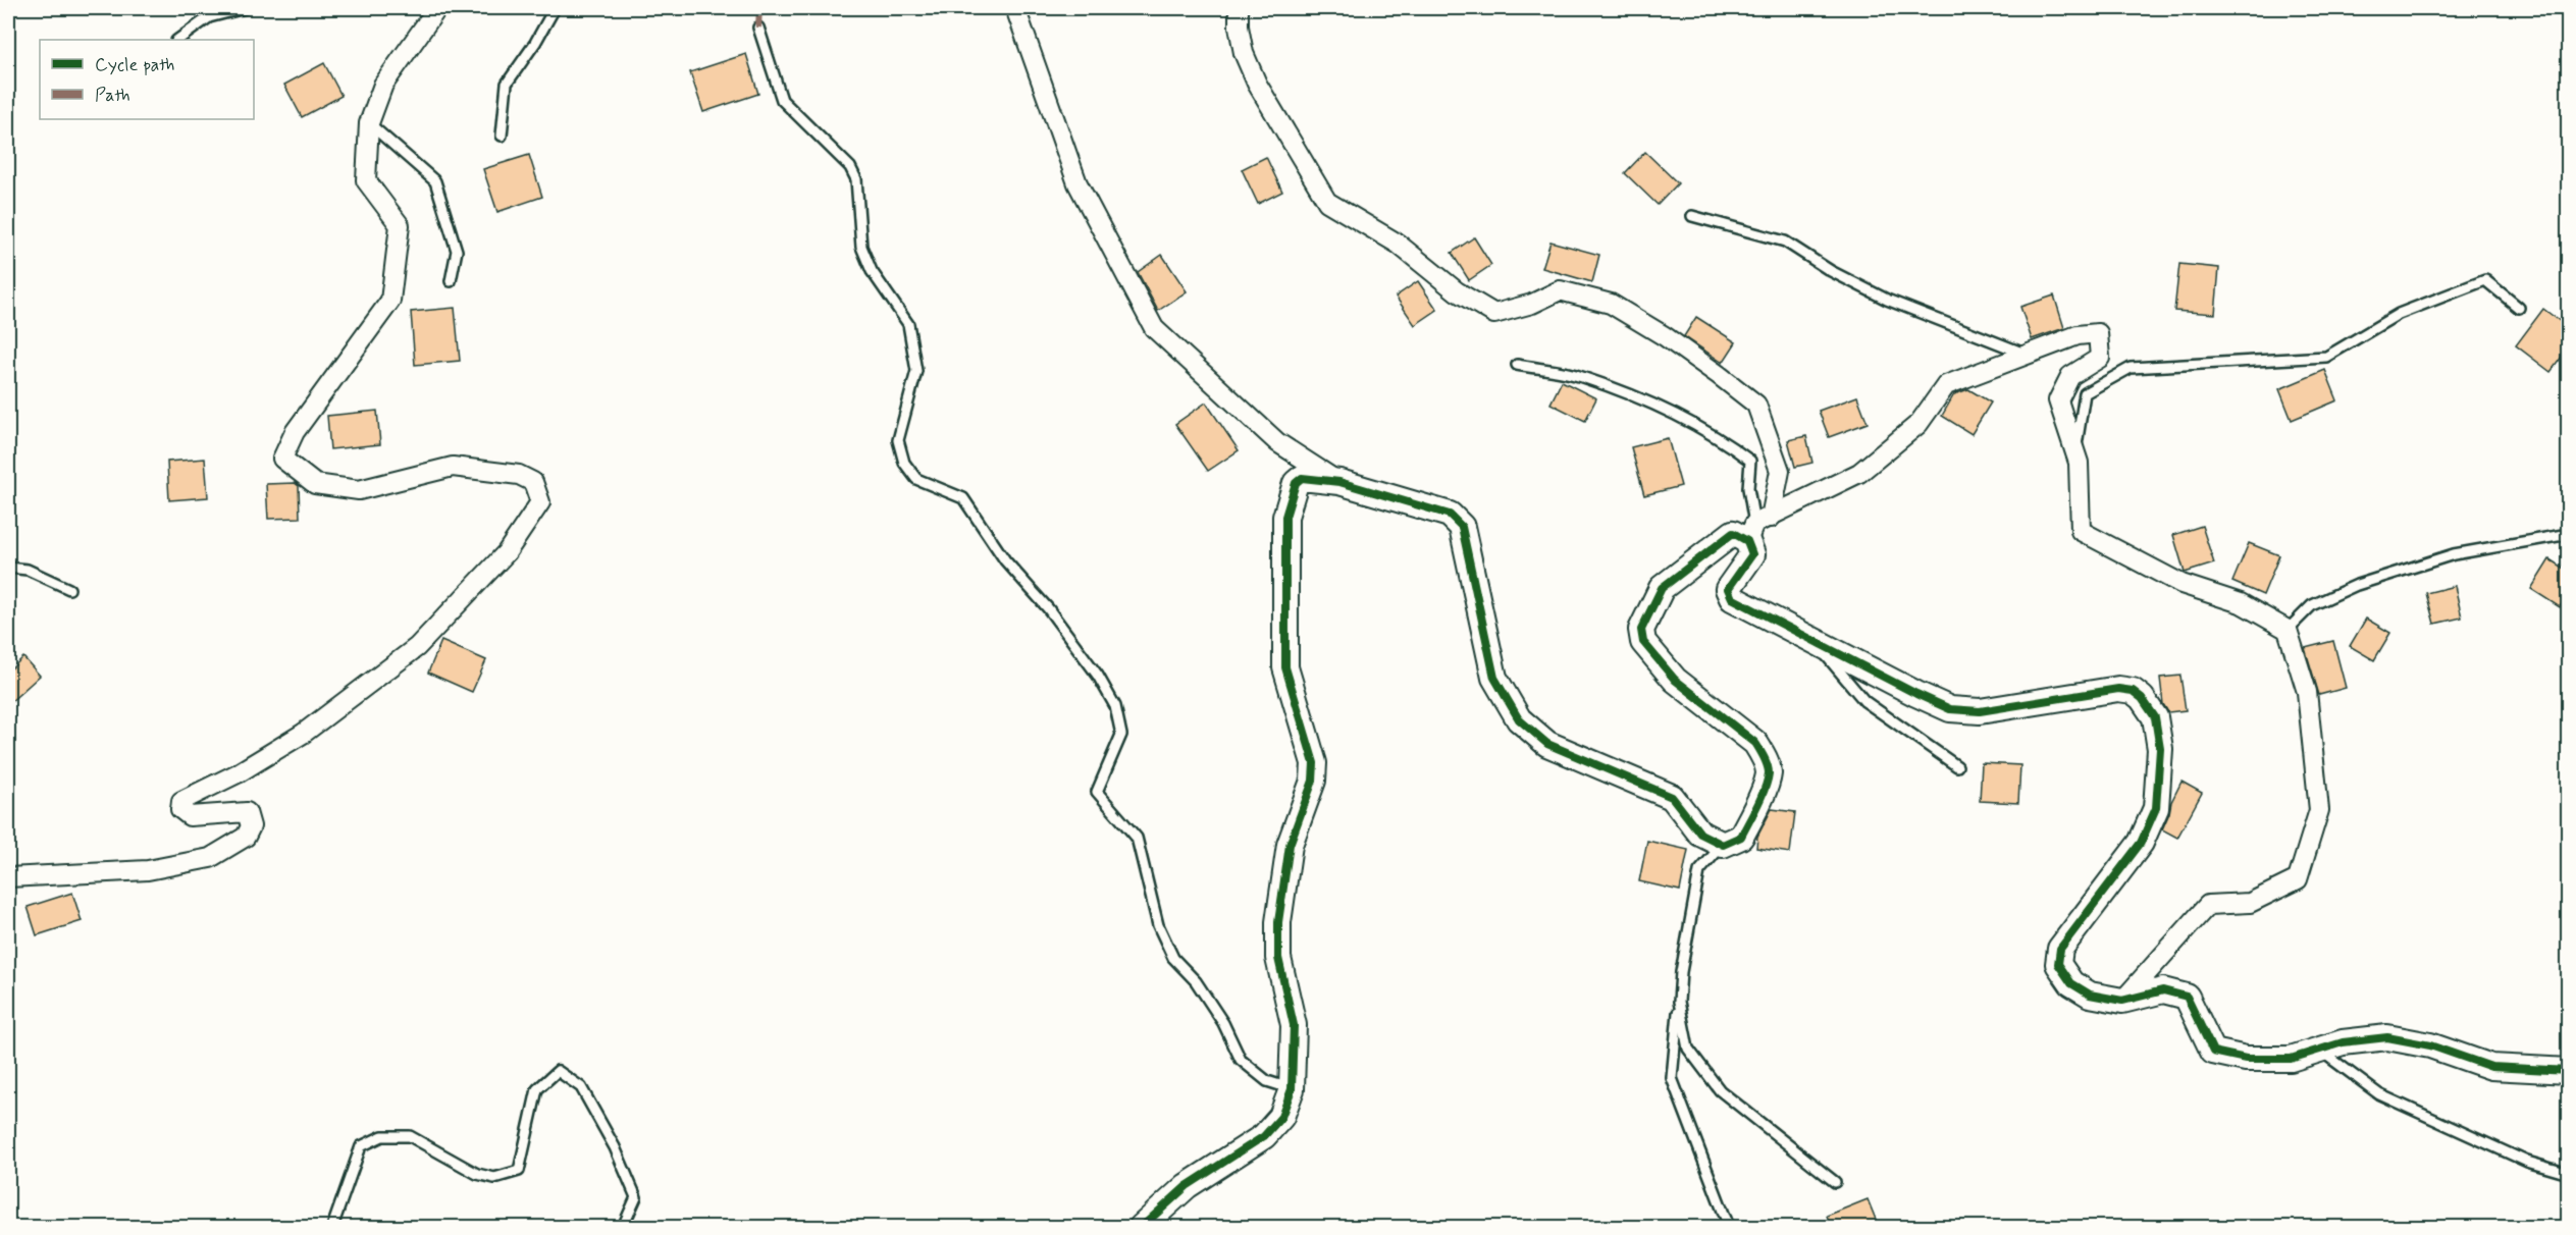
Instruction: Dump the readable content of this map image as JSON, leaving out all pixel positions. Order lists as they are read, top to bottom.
{
  "legend": ["Cycle path", "Path"]
}
